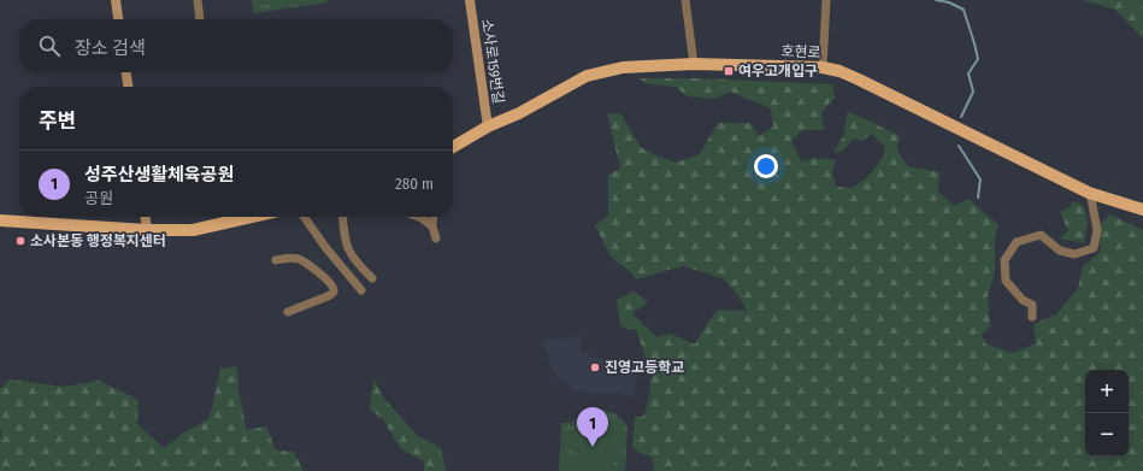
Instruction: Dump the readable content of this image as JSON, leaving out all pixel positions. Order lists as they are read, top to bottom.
{
  "streets": {
    "main road": ["호현로"],
    "street": ["소사로159번길"]
  },
  "crossings": [
    ["호현로", "소사로159번길"]
  ],
  "places": {
    "transit": ["여우고개입구"],
    "other": ["소사본동 행정복지센터", "진영고등학교"]
  },
  "page": {
    "search": "장소 검색",
    "heading": "주변",
    "list": [
      {
        "mark": "1",
        "name": "성주산생활체육공원",
        "note": "공원",
        "value": "280 m"
      }
    ],
    "map_buttons": ["+", "−"],
    "pins": "1"
  }
}
